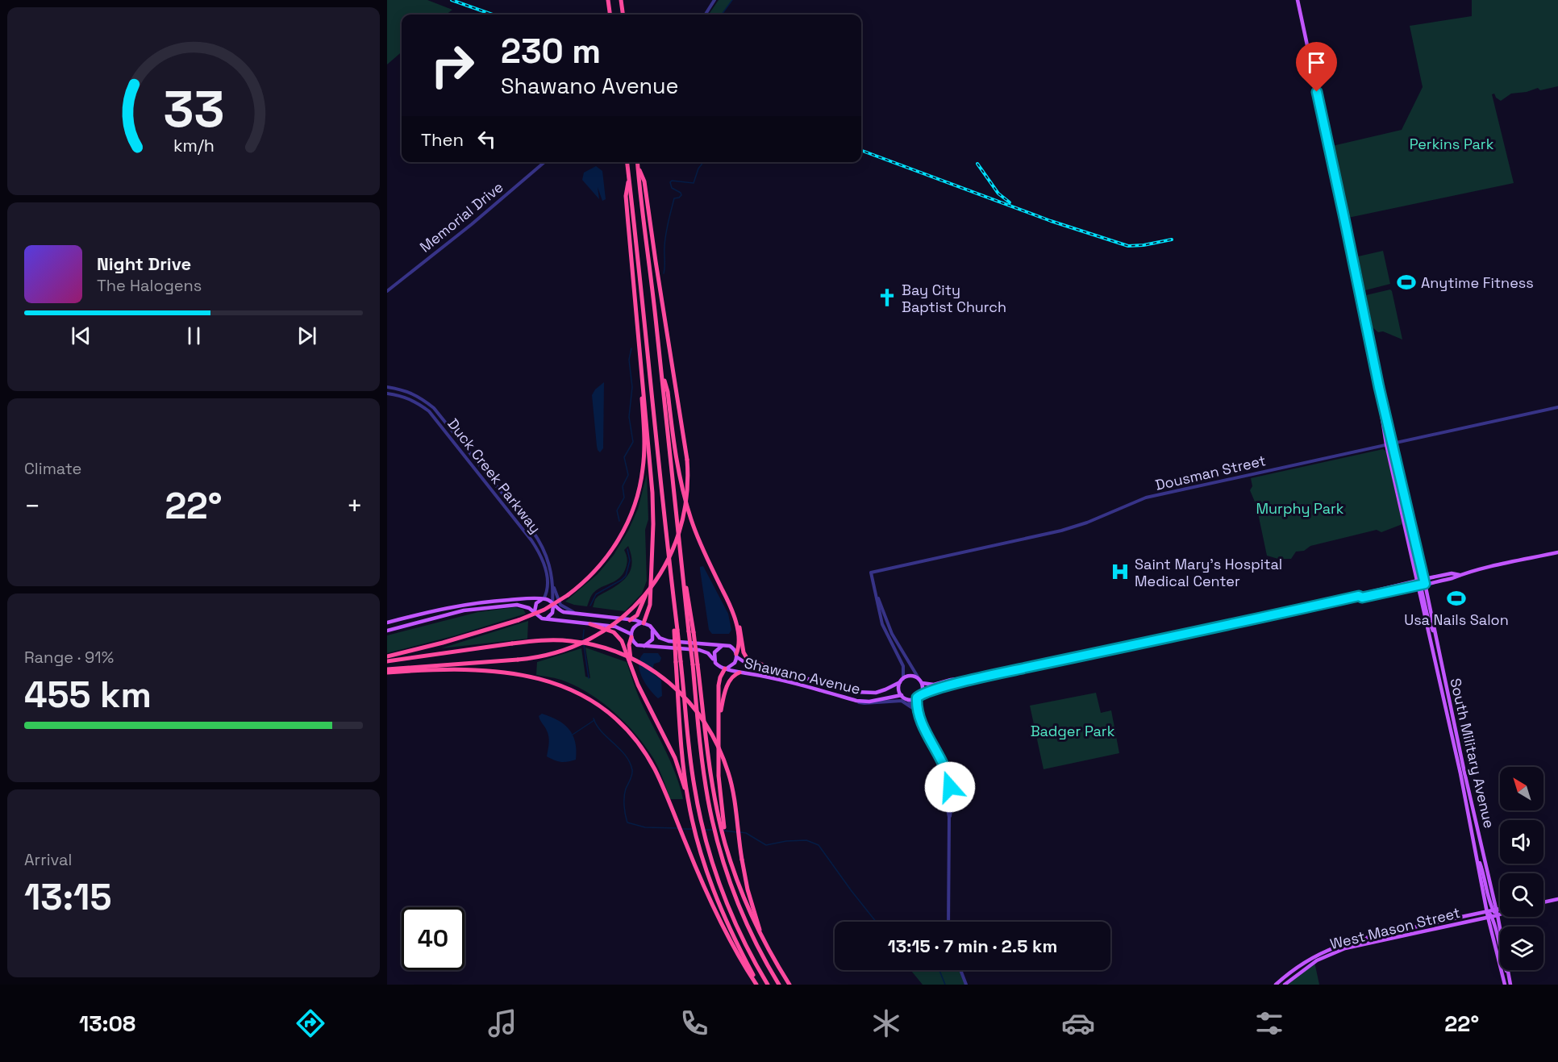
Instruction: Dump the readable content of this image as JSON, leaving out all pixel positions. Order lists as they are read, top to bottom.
{
  "streets": {
    "main road": ["Shawano Avenue", "South Military Avenue", "West Mason Street"],
    "street": ["Memorial Drive", "Dousman Street", "Duck Creek Parkway"]
  },
  "crossings": [
    ["South Military Avenue", "West Mason Street"]
  ],
  "parks": ["Perkins Park", "Murphy Park", "Badger Park"],
  "places": {
    "sports": ["Anytime Fitness", "Usa Nails Salon"],
    "church": ["Bay City Baptist Church"],
    "hospital": ["Saint Mary's Hospital Medical Center"]
  },
  "north": "top left",
  "page": {
    "turn": ["230 m", "Shawano Avenue"],
    "then": "Then",
    "song": ["Night Drive", "The Halogens"],
    "tile": [
      "Climate",
      ["Range · 91%", "455 km"],
      ["Arrival", "13:15"]
    ],
    "heat": ["−", "22°", "+"],
    "limit": "40",
    "trip": "13:15 · 7 min · 2.5 km",
    "tabs": ["13:08", "22°"],
    "gauge": ["33", "km/h"]
  }
}
